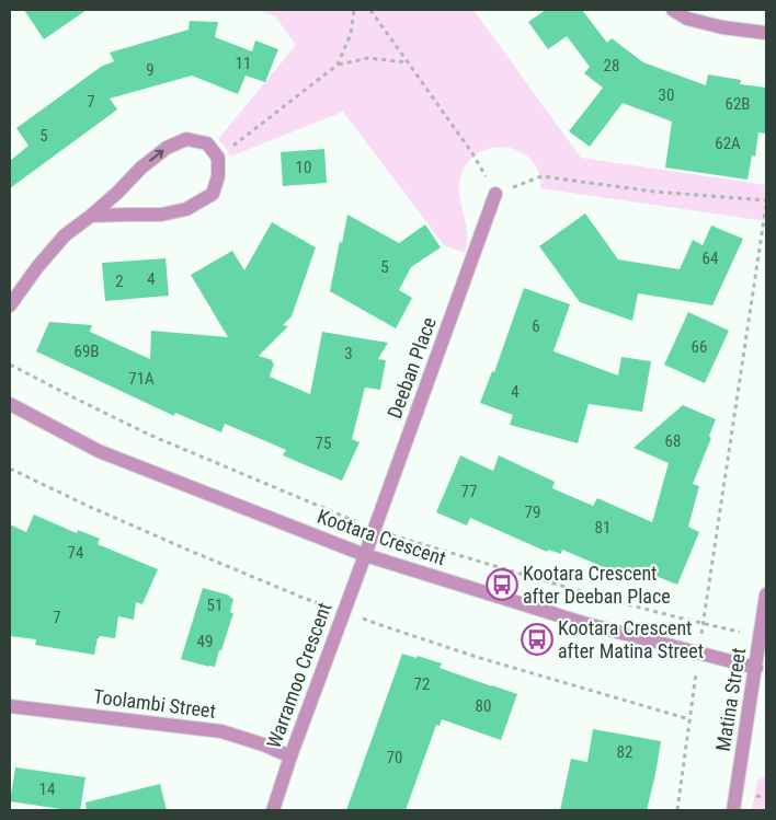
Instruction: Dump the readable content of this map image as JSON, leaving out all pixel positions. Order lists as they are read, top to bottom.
{
  "streets": {
    "street": [
      "Deeban Place",
      "Kootara Crescent",
      "Warramoo Crescent",
      "Matina Street",
      "Toolambi Street"
    ]
  },
  "crossings": [
    ["Deeban Place", "Kootara Crescent"],
    ["Deeban Place", "Warramoo Crescent"],
    ["Kootara Crescent", "Warramoo Crescent"],
    ["Kootara Crescent", "Matina Street"],
    ["Warramoo Crescent", "Toolambi Street"]
  ],
  "places": {
    "bus stop": ["Kootara Crescent after Deeban Place", "Kootara Crescent after Matina Street"]
  },
  "house_numbers": [
    "11",
    "28",
    "9",
    "30",
    "7",
    "62B",
    "5",
    "62A",
    "10",
    "64",
    "5",
    "4",
    "2",
    "6",
    "66",
    "69B",
    "3",
    "71A",
    "4",
    "68",
    "75",
    "77",
    "79",
    "81",
    "74",
    "51",
    "7",
    "49",
    "72",
    "80",
    "82",
    "70",
    "14"
  ]
}
